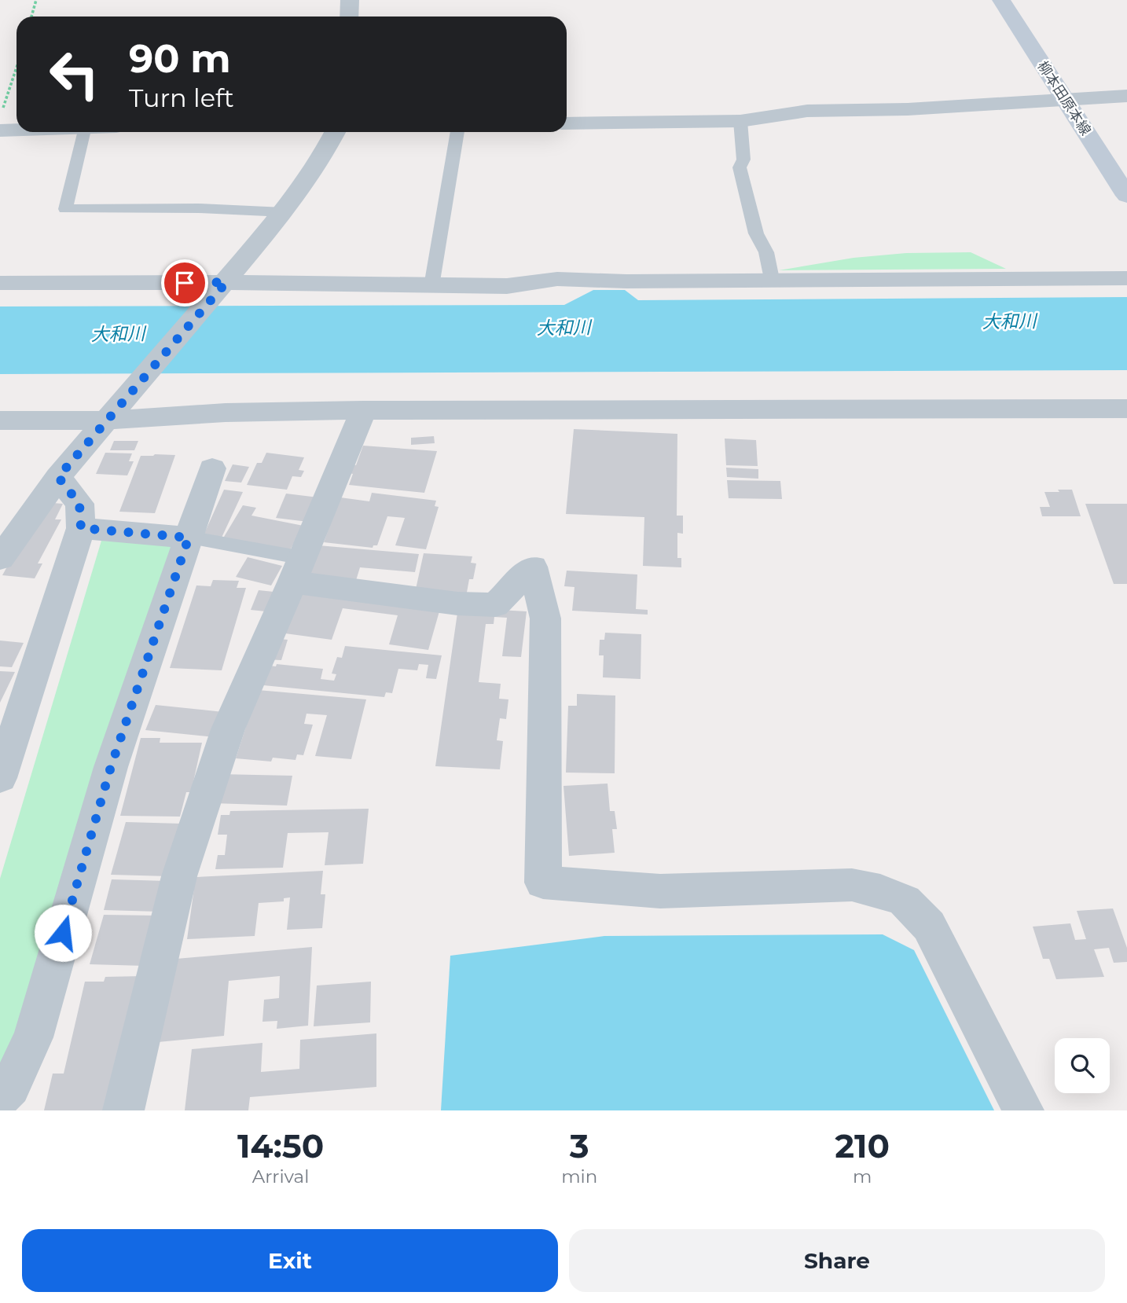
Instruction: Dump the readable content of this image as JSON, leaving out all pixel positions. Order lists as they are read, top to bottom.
{
  "streets": {
    "main road": ["柳本田原本線"]
  },
  "water": ["大和川"],
  "page": {
    "turn": ["90 m", "Turn left"],
    "eta": [
      "14:50",
      "Arrival",
      "3",
      "min",
      "210",
      "m"
    ],
    "buttons": ["Exit", "Share"]
  }
}
